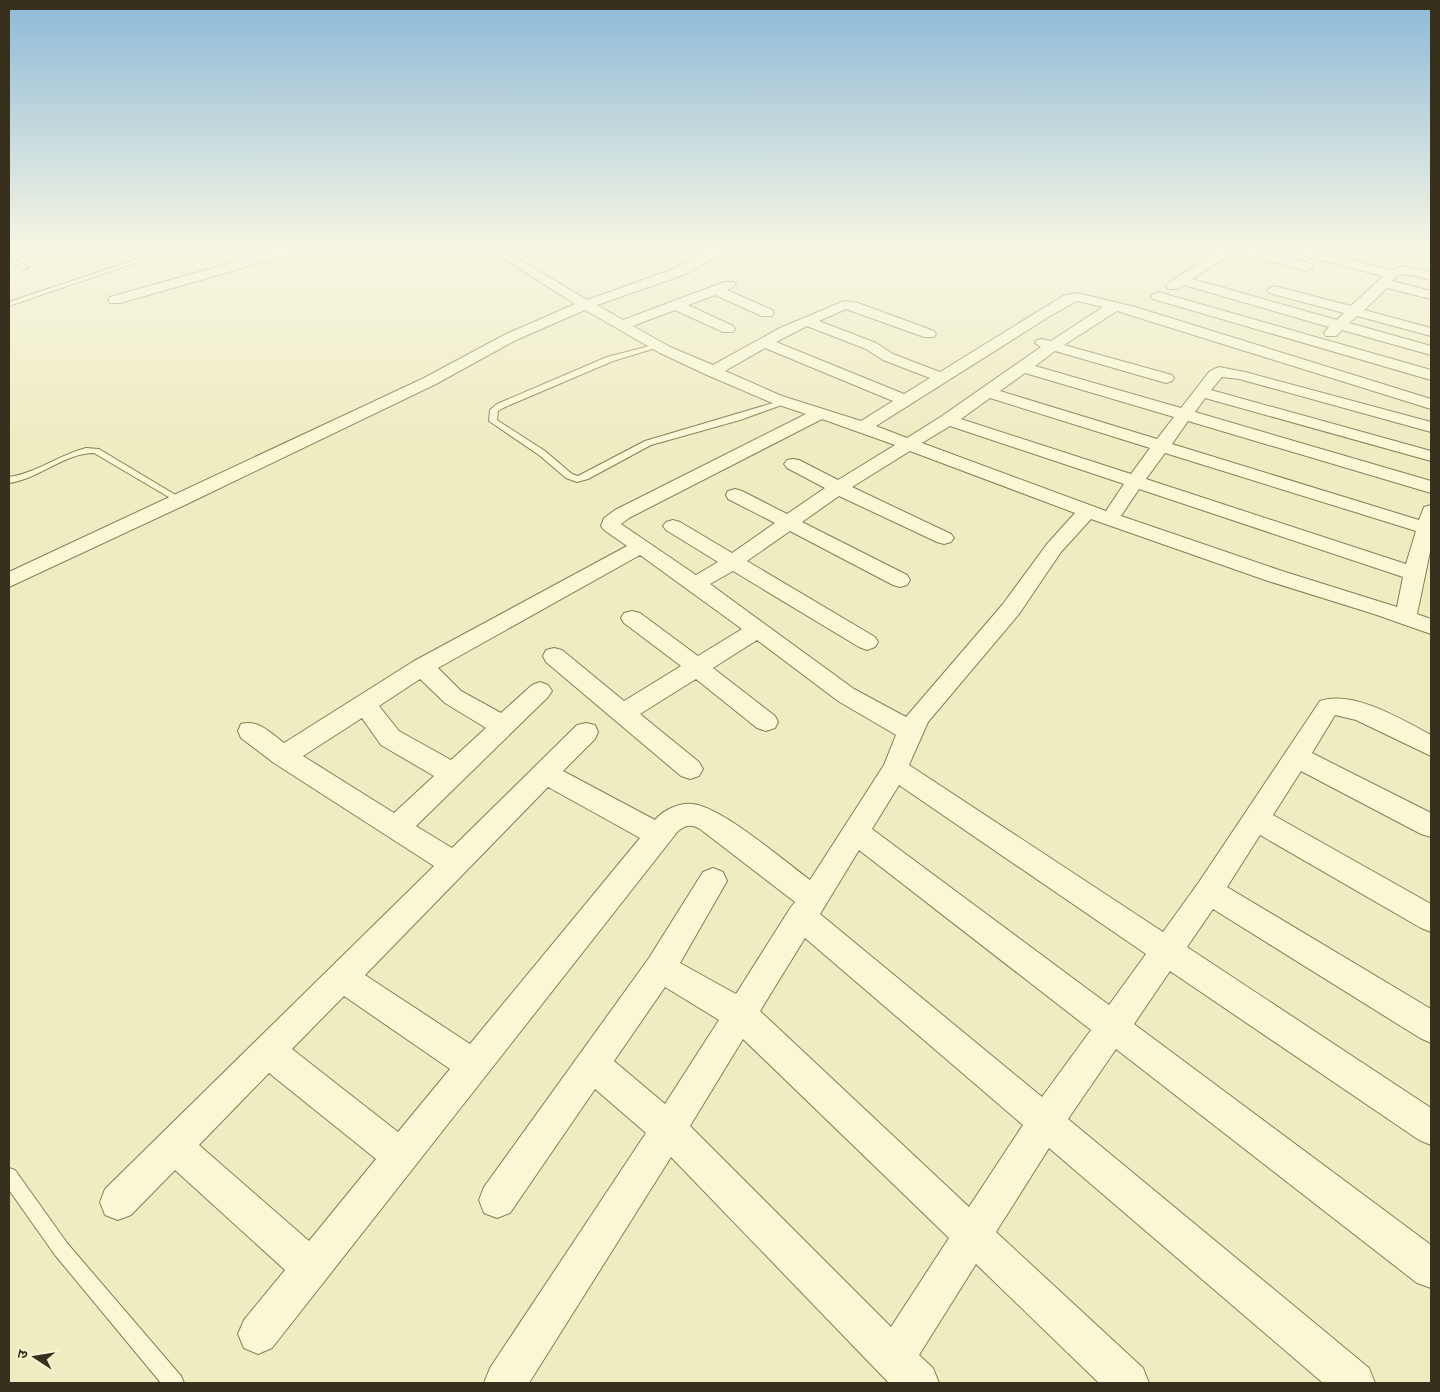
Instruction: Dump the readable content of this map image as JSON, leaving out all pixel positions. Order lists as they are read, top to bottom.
{
  "north": "left"
}
